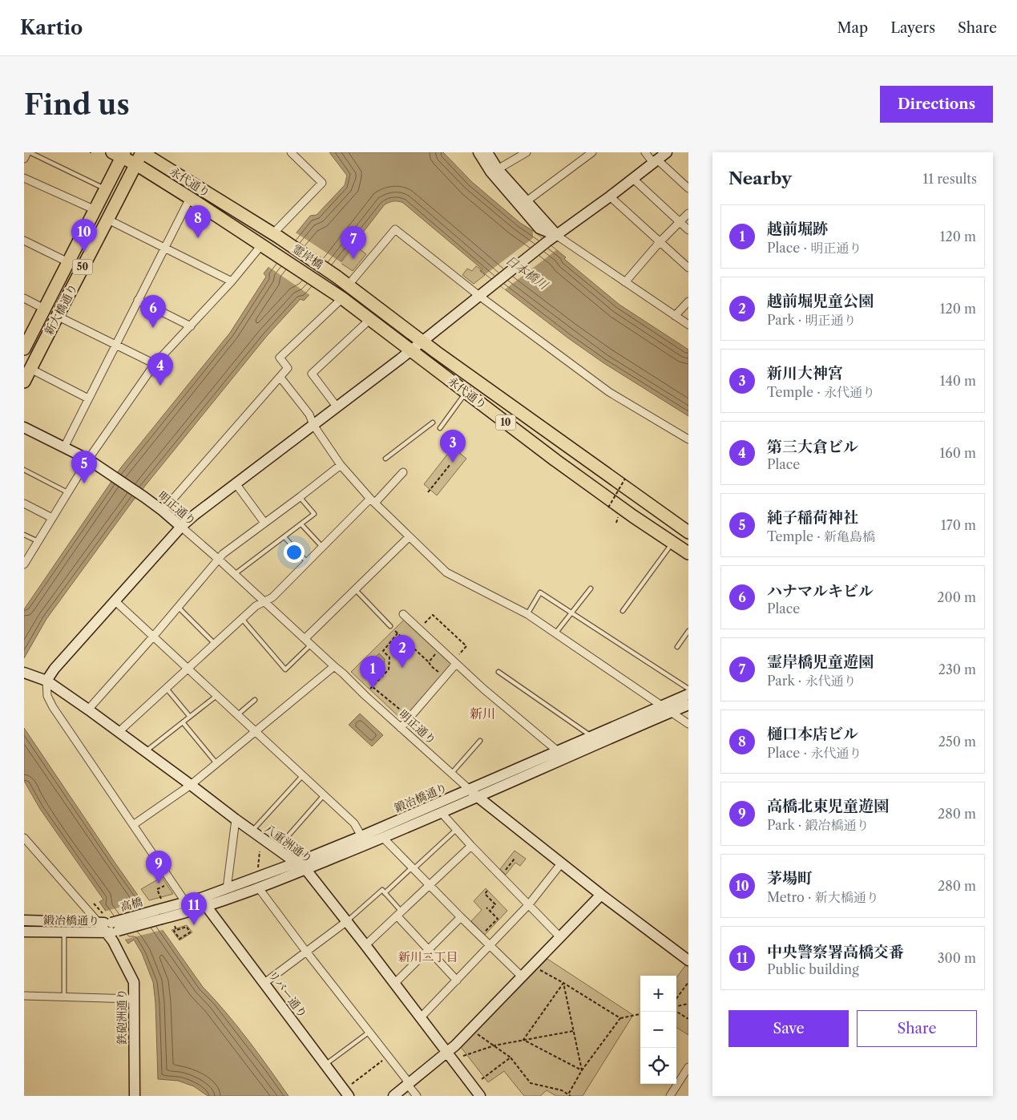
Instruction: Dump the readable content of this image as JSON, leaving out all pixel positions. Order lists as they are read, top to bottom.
{
  "streets": {
    "main road": [
      "永代通り",
      "霊岸橋",
      "50",
      "新大橋通り",
      "10"
    ],
    "street": [
      "明正通り",
      "鍛冶橋通り",
      "八重洲通り",
      "高橋",
      "リバー通り",
      "鉄砲洲通り"
    ]
  },
  "crossings": [
    ["永代通り", "霊岸橋"],
    ["永代通り", "新大橋通り"],
    ["明正通り", "鍛冶橋通り"],
    ["鍛冶橋通り", "八重洲通り"],
    ["鍛冶橋通り", "高橋"],
    ["鍛冶橋通り", "リバー通り"],
    ["鍛冶橋通り", "鉄砲洲通り"],
    ["高橋", "鉄砲洲通り"]
  ],
  "districts": ["新川", "新川二丁目"],
  "water": ["日本橋川"],
  "page": {
    "header": "Kartio",
    "nav": ["Map", "Layers", "Share"],
    "buttons": [
      "Directions",
      ["Save", "Share"]
    ],
    "title": "Find us",
    "heading": ["Nearby", "11 results"],
    "list": [
      {
        "mark": "1",
        "name": "越前堀跡",
        "note": "Place · 明正通り",
        "value": "120 m"
      },
      {
        "mark": "2",
        "name": "越前堀児童公園",
        "note": "Park · 明正通り",
        "value": "120 m"
      },
      {
        "mark": "3",
        "name": "新川大神宮",
        "note": "Temple · 永代通り",
        "value": "140 m"
      },
      {
        "mark": "4",
        "name": "第三大倉ビル",
        "note": "Place",
        "value": "160 m"
      },
      {
        "mark": "5",
        "name": "純子稲荷神社",
        "note": "Temple · 新亀島橋",
        "value": "170 m"
      },
      {
        "mark": "6",
        "name": "ハナマルキビル",
        "note": "Place",
        "value": "200 m"
      },
      {
        "mark": "7",
        "name": "霊岸橋児童遊園",
        "note": "Park · 永代通り",
        "value": "230 m"
      },
      {
        "mark": "8",
        "name": "樋口本店ビル",
        "note": "Place · 永代通り",
        "value": "250 m"
      },
      {
        "mark": "9",
        "name": "高橋北東児童遊園",
        "note": "Park · 鍛冶橋通り",
        "value": "280 m"
      },
      {
        "mark": "10",
        "name": "茅場町",
        "note": "Metro · 新大橋通り",
        "value": "280 m"
      },
      {
        "mark": "11",
        "name": "中央警察署高橋交番",
        "note": "Public building",
        "value": "300 m"
      }
    ],
    "pins": [
      "8",
      "10",
      "7",
      "6",
      "4",
      "3",
      "5",
      "2",
      "1",
      "9",
      "11"
    ],
    "map_buttons": ["+", "−"]
  }
}
